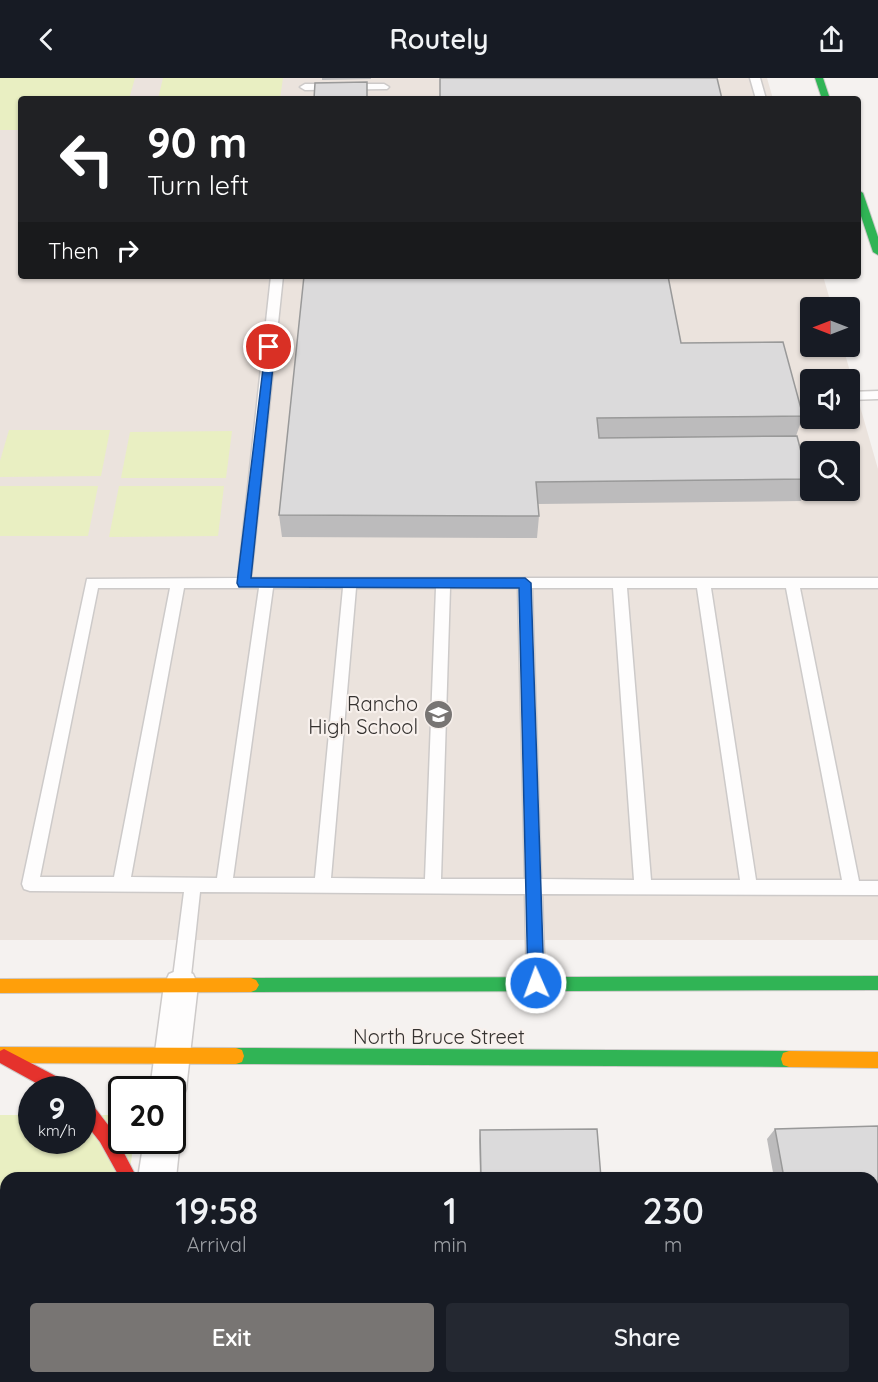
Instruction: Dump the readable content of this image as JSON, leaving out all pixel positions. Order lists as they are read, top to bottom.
{
  "streets": {
    "main road": ["North Bruce Street"]
  },
  "places": {
    "school or university": ["Rancho High School"]
  },
  "north": "left",
  "page": {
    "header": "Routely",
    "turn": ["90 m", "Turn left"],
    "then": "Then",
    "speed": "9 km/h",
    "limit": "20",
    "eta": [
      "19:58",
      "Arrival",
      "1",
      "min",
      "230",
      "m"
    ],
    "buttons": ["Exit", "Share"]
  }
}
